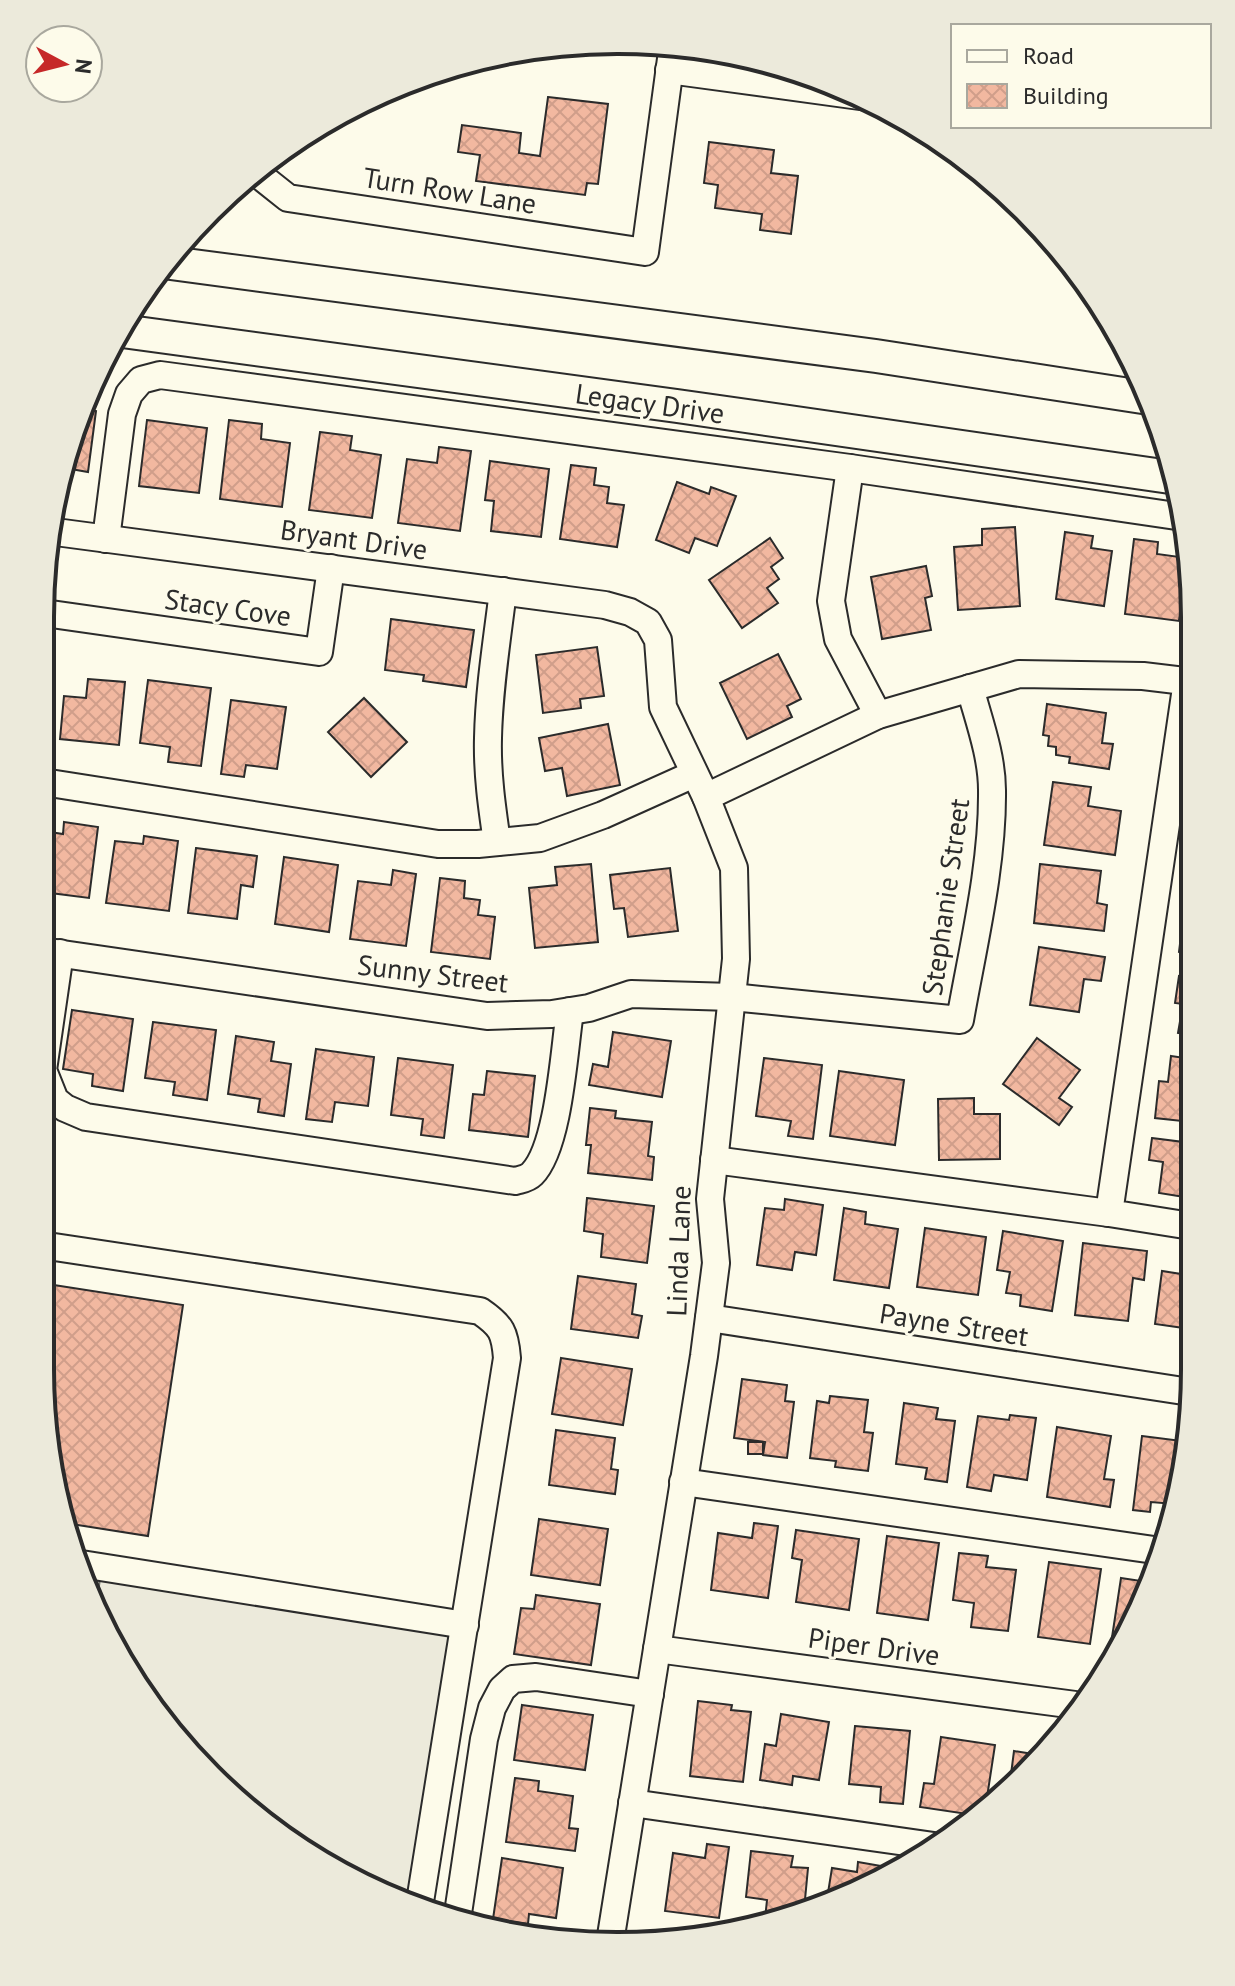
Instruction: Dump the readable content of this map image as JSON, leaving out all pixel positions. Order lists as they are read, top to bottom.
{
  "streets": {
    "main road": ["Legacy Drive"],
    "street": [
      "Turn Row Lane",
      "Bryant Drive",
      "Stacy Cove",
      "Stephanie Street",
      "Sunny Street",
      "Linda Lane",
      "Payne Street",
      "Piper Drive"
    ]
  },
  "crossings": [
    ["Bryant Drive", "Stacy Cove"],
    ["Bryant Drive", "Linda Lane"],
    ["Stephanie Street", "Sunny Street"],
    ["Sunny Street", "Linda Lane"],
    ["Linda Lane", "Payne Street"],
    ["Linda Lane", "Piper Drive"]
  ],
  "legend": ["Road", "Building"],
  "north": "right"
}
